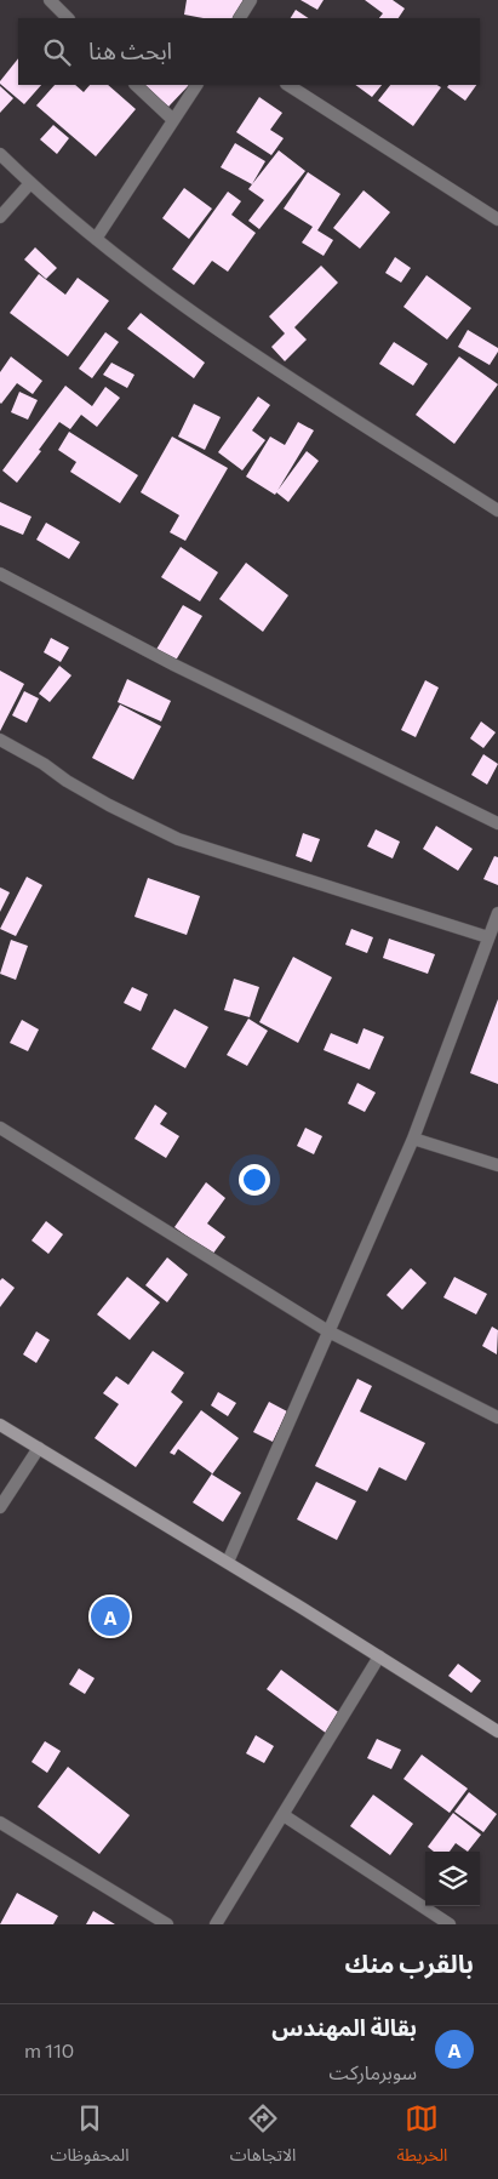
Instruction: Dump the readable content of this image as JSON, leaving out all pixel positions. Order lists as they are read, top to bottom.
{
  "page": {
    "search": "ابحث هنا",
    "pins": "A",
    "heading": "بالقرب منك",
    "list": [
      {
        "mark": "A",
        "name": "بقالة المهندس",
        "note": "سوبرماركت",
        "value": "110 m"
      }
    ],
    "nav": ["الخريطة", "الاتجاهات", "المحفوظات"]
  }
}
